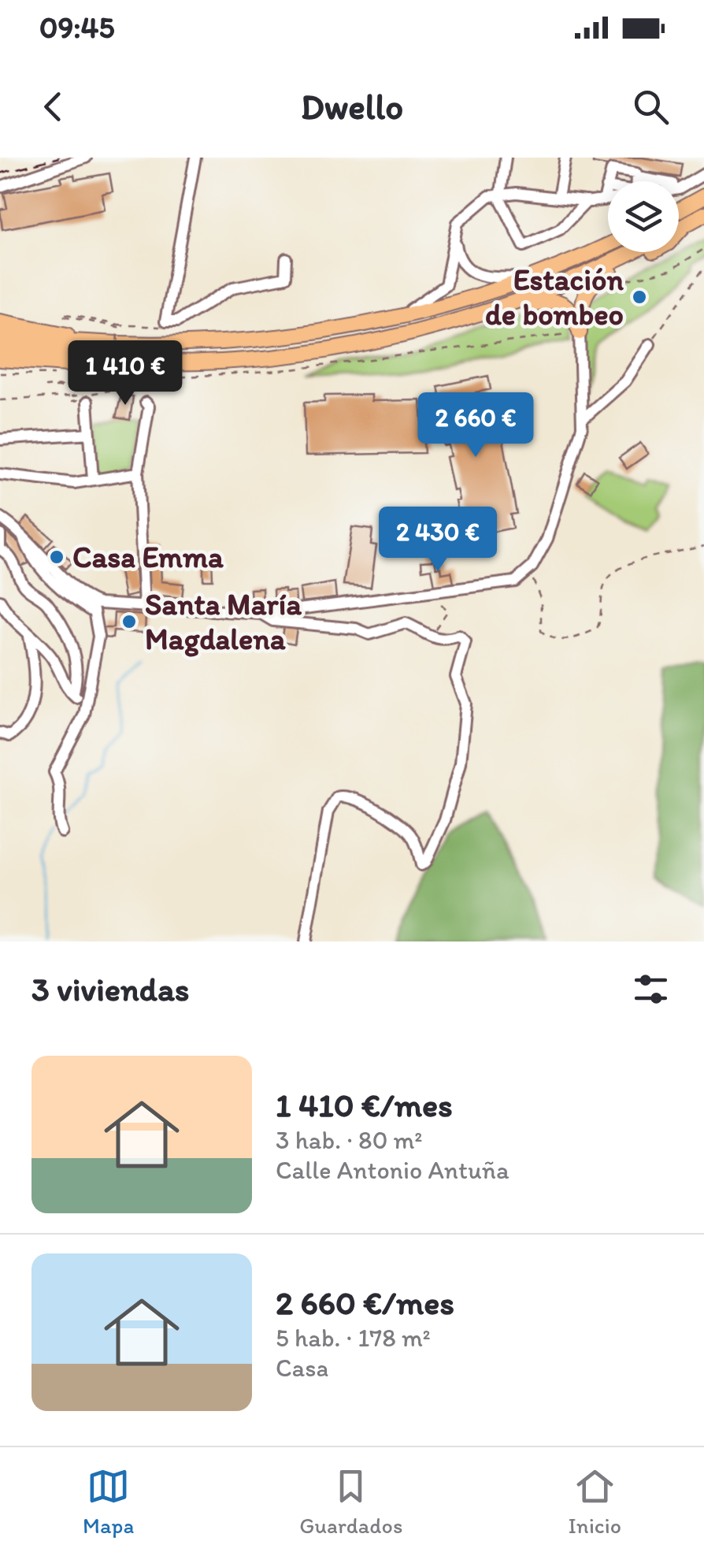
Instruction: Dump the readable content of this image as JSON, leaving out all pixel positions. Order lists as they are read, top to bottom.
{
  "places": ["Estación de bombeo", "Casa Emma", "Santa María Magdalena"],
  "page": {
    "status": "09:45",
    "header": "Dwello",
    "price": ["1 410 €", "2 660 €", "2 430 €"],
    "heading": "3 viviendas",
    "list": [
      {
        "name": "1 410 €/mes",
        "note": "3 hab. · 80 m² · Calle Antonio Antuña"
      },
      {
        "name": "2 660 €/mes",
        "note": "5 hab. · 178 m² · Casa"
      }
    ],
    "tabs": ["Mapa", "Guardados", "Inicio"]
  }
}
